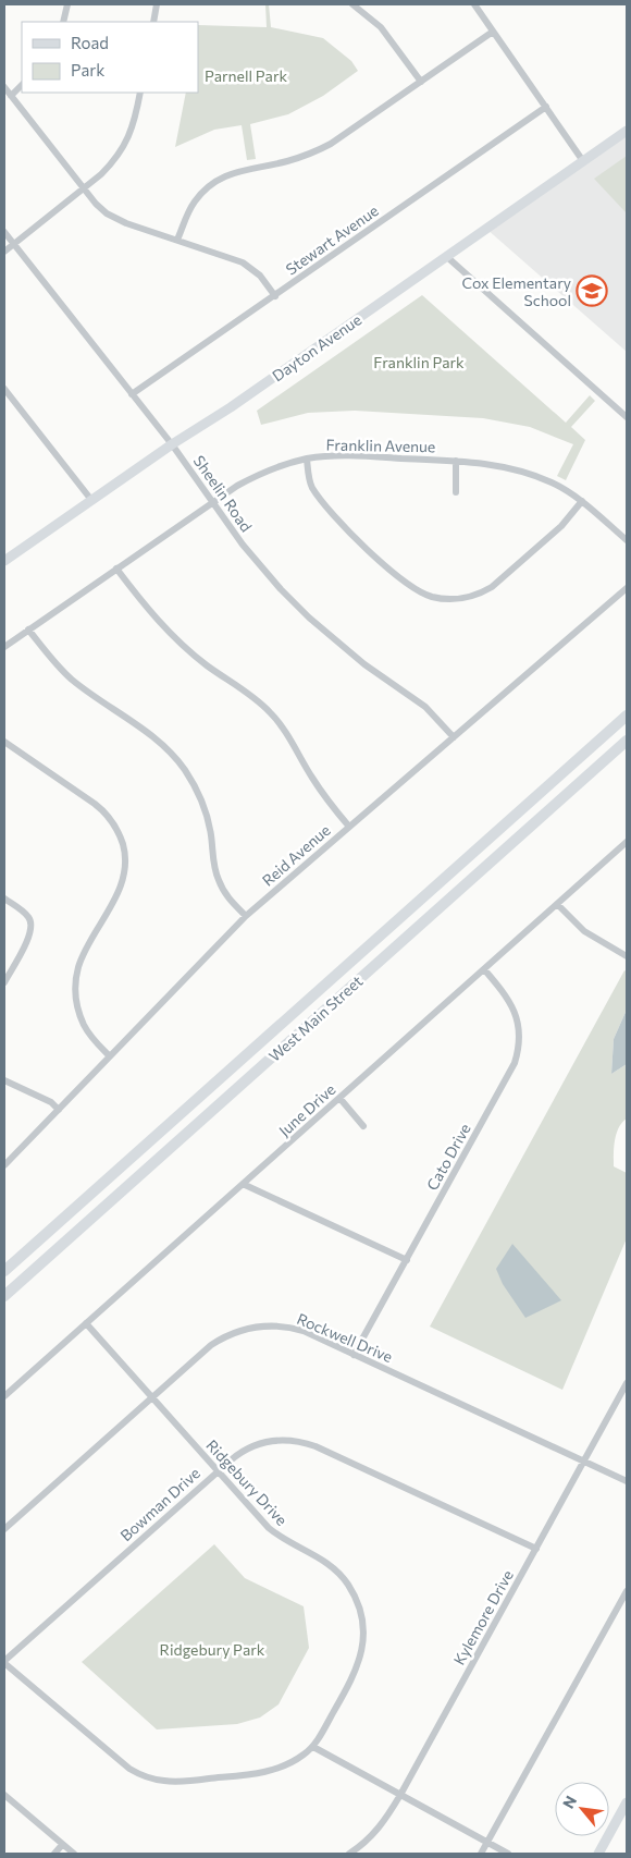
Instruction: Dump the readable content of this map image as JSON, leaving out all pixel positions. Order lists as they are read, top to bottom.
{
  "streets": {
    "main road": ["Dayton Avenue", "West Main Street"],
    "street": [
      "Stewart Avenue",
      "Franklin Avenue",
      "Sheelin Road",
      "Reid Avenue",
      "June Drive",
      "Cato Drive",
      "Rockwell Drive",
      "Ridgebury Drive",
      "Bowman Drive",
      "Kylemore Drive"
    ]
  },
  "crossings": [
    ["Stewart Avenue", "Sheelin Road"],
    ["Dayton Avenue", "Sheelin Road"],
    ["Franklin Avenue", "Sheelin Road"],
    ["Sheelin Road", "Reid Avenue"],
    ["June Drive", "Cato Drive"],
    ["June Drive", "Ridgebury Drive"],
    ["Cato Drive", "Rockwell Drive"],
    ["Rockwell Drive", "Ridgebury Drive"],
    ["Rockwell Drive", "Kylemore Drive"],
    ["Ridgebury Drive", "Bowman Drive"],
    ["Bowman Drive", "Kylemore Drive"]
  ],
  "parks": ["Parnell Park", "Franklin Park", "Ridgebury Park"],
  "places": {
    "school or university": ["Cox Elementary School"]
  },
  "legend": ["Road", "Park"],
  "north": "top left"
}
